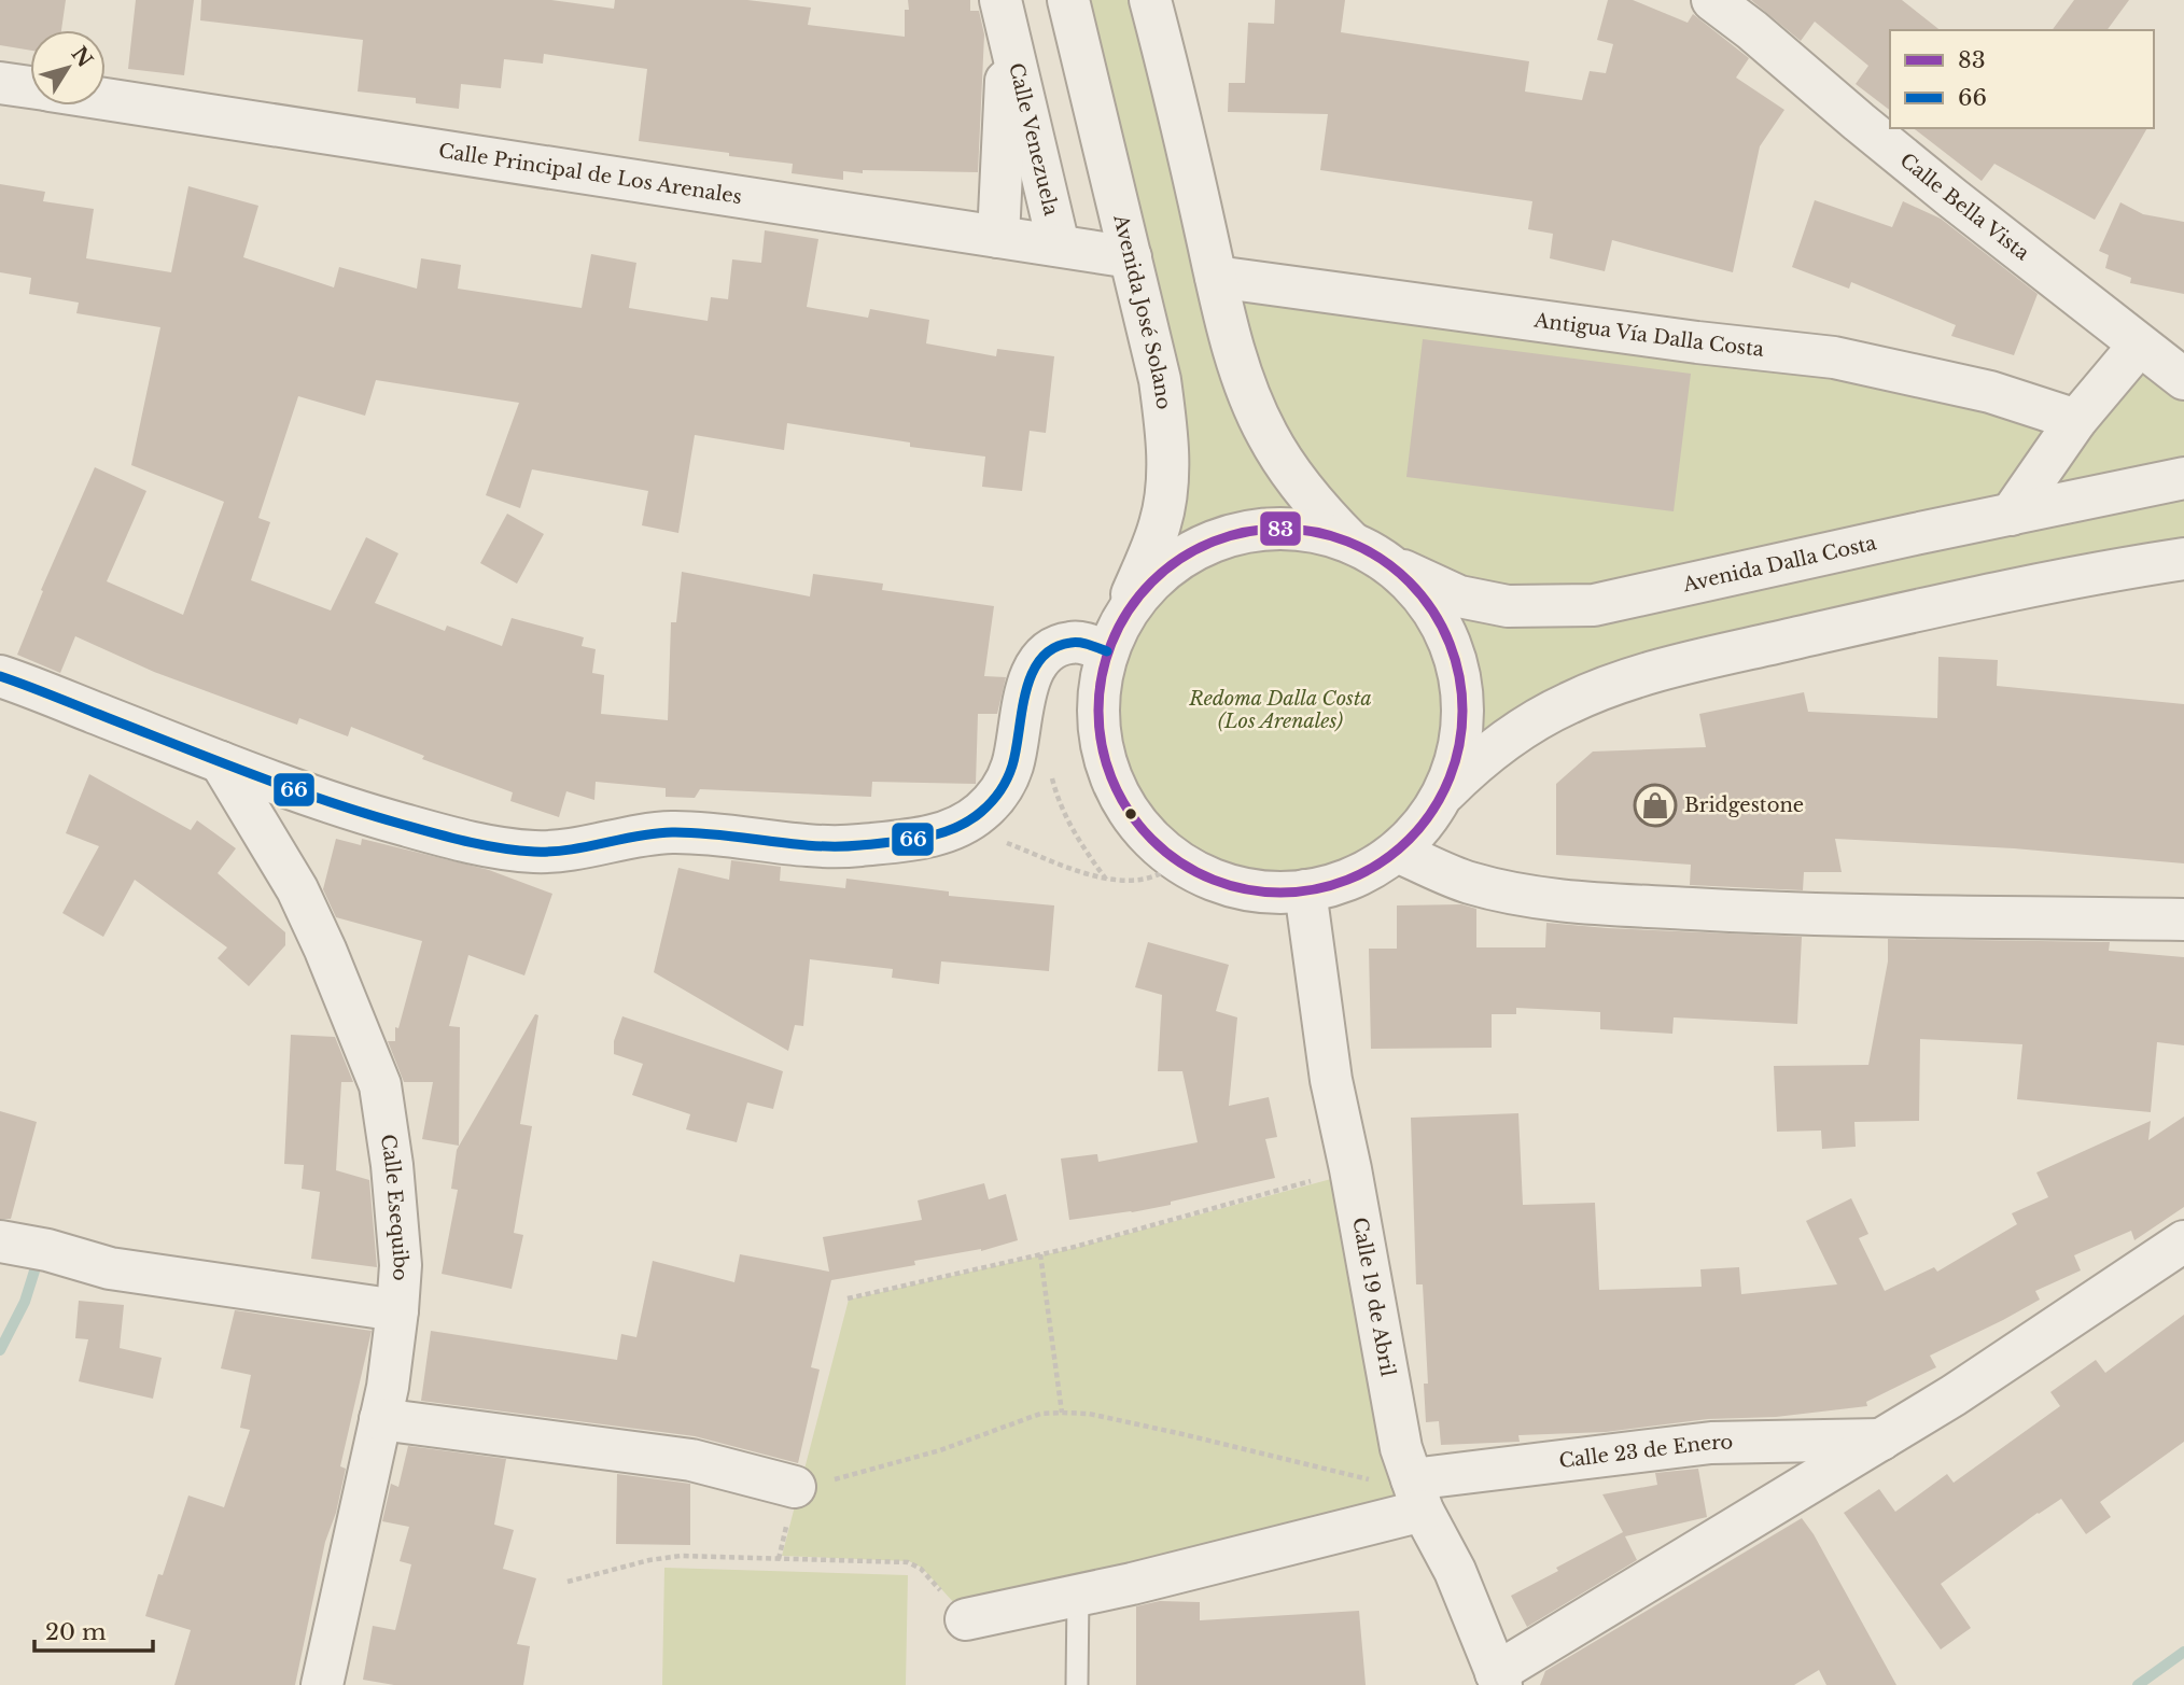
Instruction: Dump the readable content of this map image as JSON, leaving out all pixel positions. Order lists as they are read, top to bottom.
{
  "streets": {
    "street": [
      "Calle Venezuela",
      "Calle Principal de Los Arenales",
      "Calle Bella Vista",
      "Avenida José Solano",
      "Antigua Vía Dalla Costa",
      "Avenida Dalla Costa",
      "Calle Esequibo",
      "Calle 19 de Abril",
      "Calle 23 de Enero"
    ]
  },
  "crossings": [
    ["Calle Venezuela", "Calle Principal de Los Arenales"],
    ["Calle Principal de Los Arenales", "Avenida José Solano"],
    ["Calle 19 de Abril", "Calle 23 de Enero"]
  ],
  "parks": ["Redoma Dalla Costa (Los Arenales)"],
  "places": {
    "shop": ["Bridgestone"]
  },
  "lines": ["transit line 83", "transit line 66"],
  "legend": ["83", "66"],
  "scale_bar": "20 m",
  "north": "top right"
}
